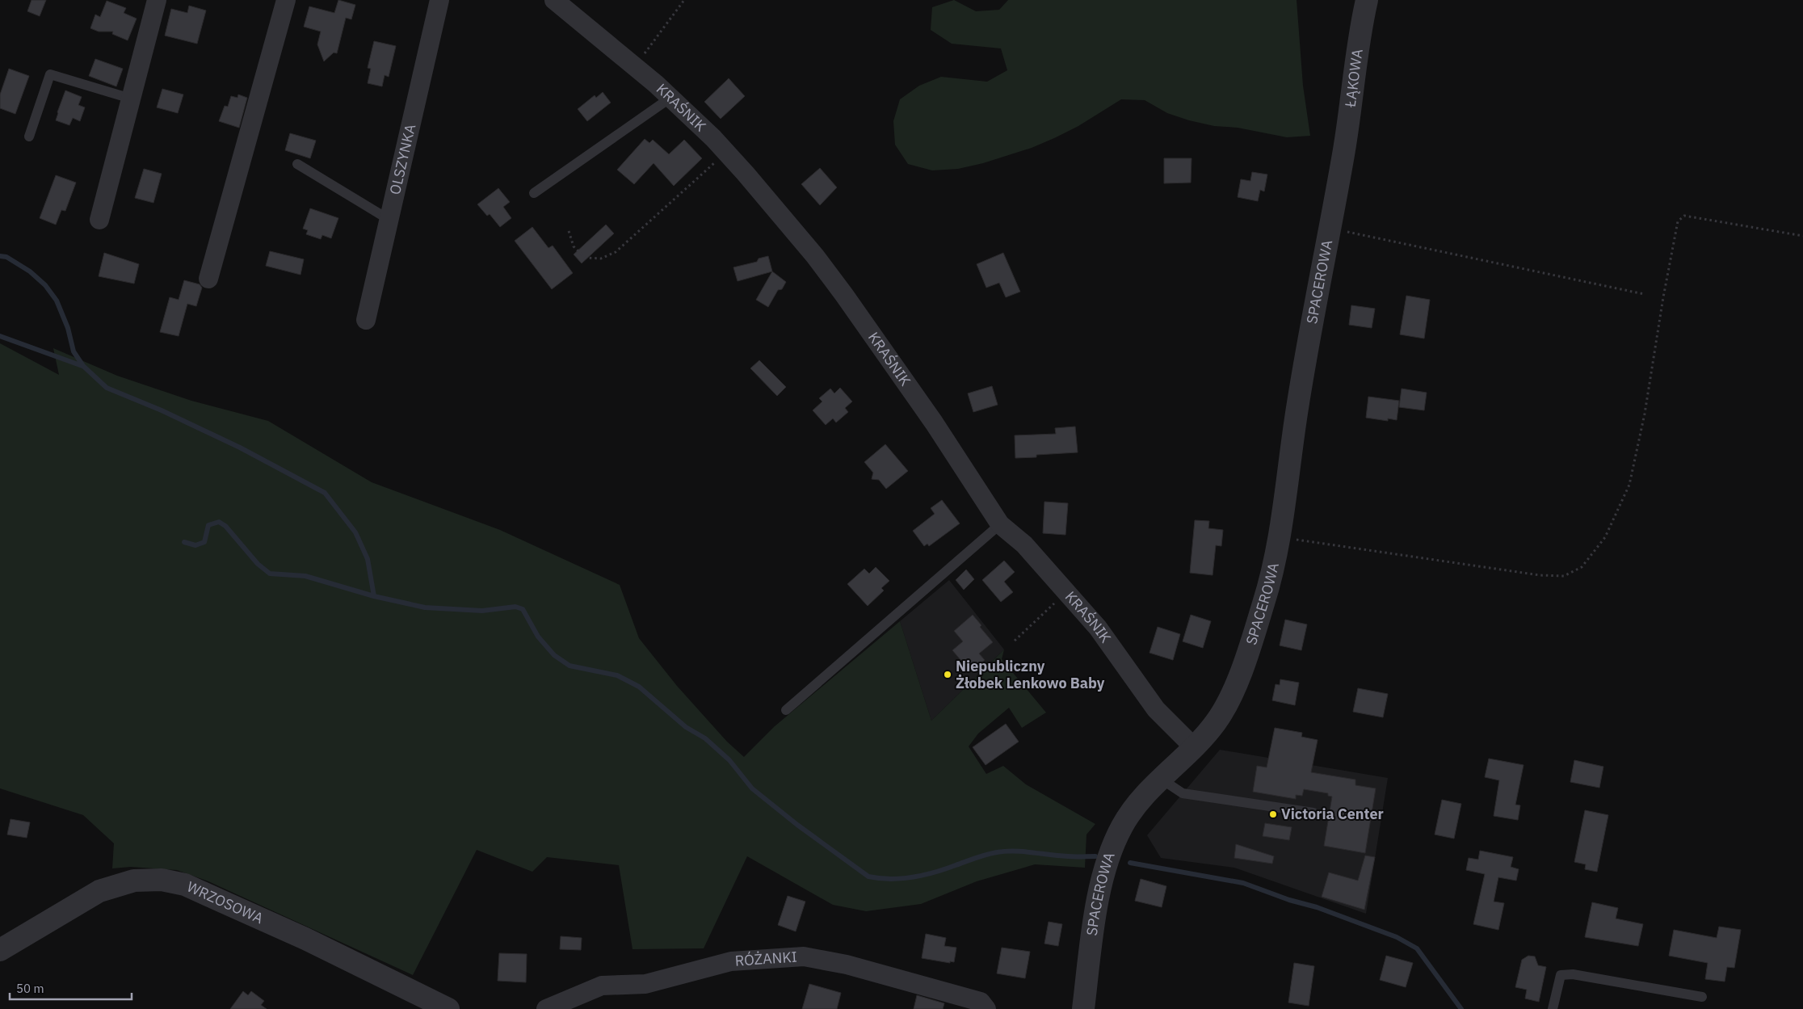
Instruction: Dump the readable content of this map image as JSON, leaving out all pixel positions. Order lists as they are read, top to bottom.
{
  "streets": {
    "street": [
      "ŁĄKOWA",
      "KRAŚNIK",
      "OLSZYNKA",
      "SPACEROWA",
      "WRZOSOWA",
      "RÓŻANKI"
    ]
  },
  "crossings": [
    ["ŁĄKOWA", "SPACEROWA"],
    ["KRAŚNIK", "SPACEROWA"]
  ],
  "places": ["Niepubliczny Żłobek Lenkowo Baby", "Victoria Center"],
  "scale_bar": "50 m"
}
